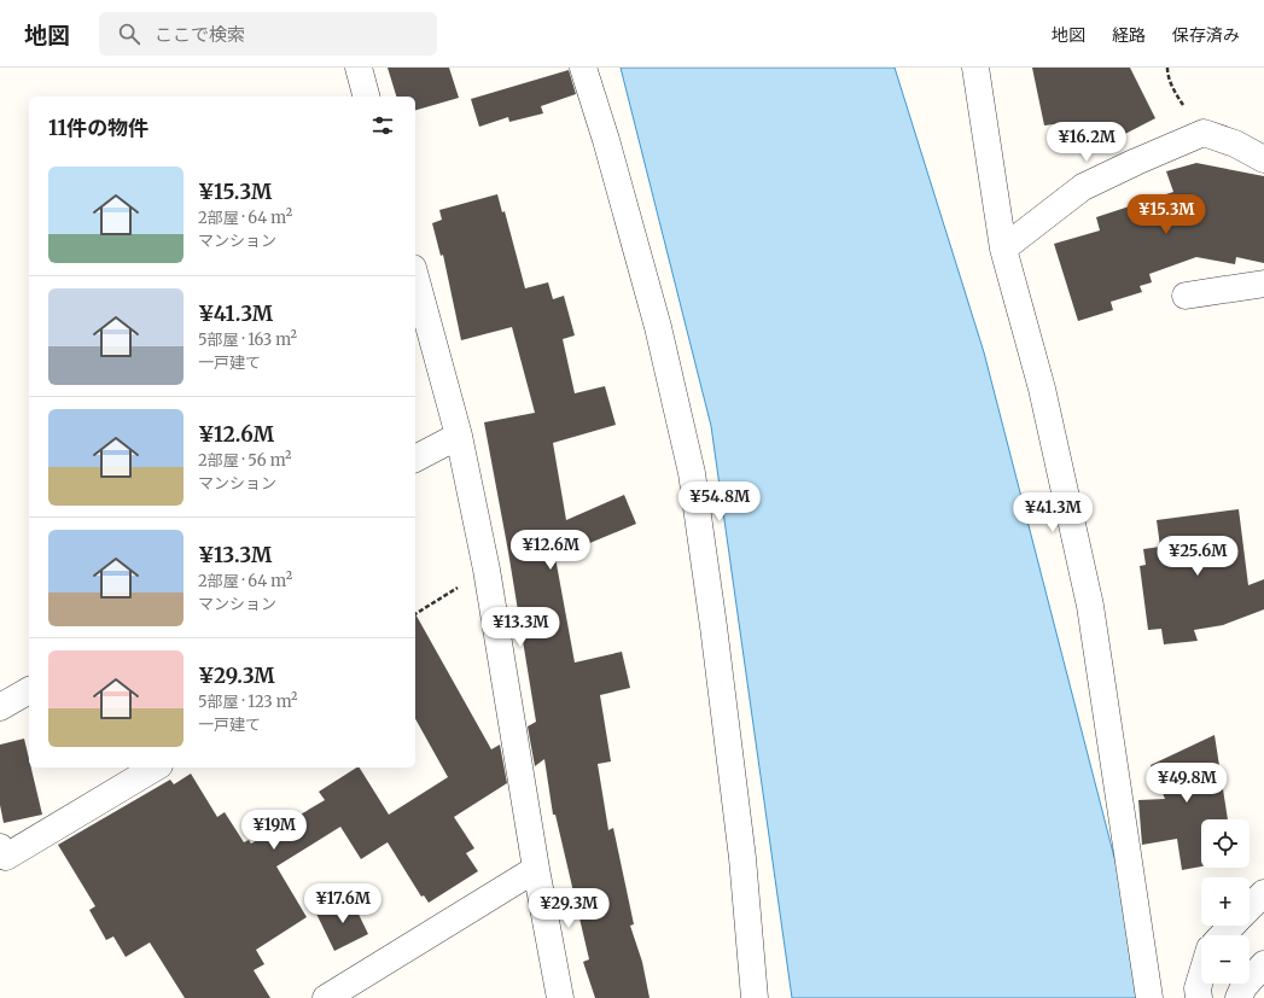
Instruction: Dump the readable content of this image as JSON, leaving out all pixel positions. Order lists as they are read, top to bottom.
{
  "page": {
    "header": "地図",
    "search": "ここで検索",
    "nav": ["地図", "経路", "保存済み"],
    "heading": "11件の物件",
    "price": [
      "¥16.2M",
      "¥15.3M",
      "¥54.8M",
      "¥41.3M",
      "¥12.6M",
      "¥25.6M",
      "¥13.3M",
      "¥49.8M",
      "¥19M",
      "¥17.6M",
      "¥29.3M"
    ],
    "list": [
      {
        "name": "¥15.3M",
        "note": "2部屋 · 64 m² · マンション"
      },
      {
        "name": "¥41.3M",
        "note": "5部屋 · 163 m² · 一戸建て"
      },
      {
        "name": "¥12.6M",
        "note": "2部屋 · 56 m² · マンション"
      },
      {
        "name": "¥13.3M",
        "note": "2部屋 · 64 m² · マンション"
      },
      {
        "name": "¥29.3M",
        "note": "5部屋 · 123 m² · 一戸建て"
      }
    ],
    "map_buttons": ["+", "−"]
  }
}
